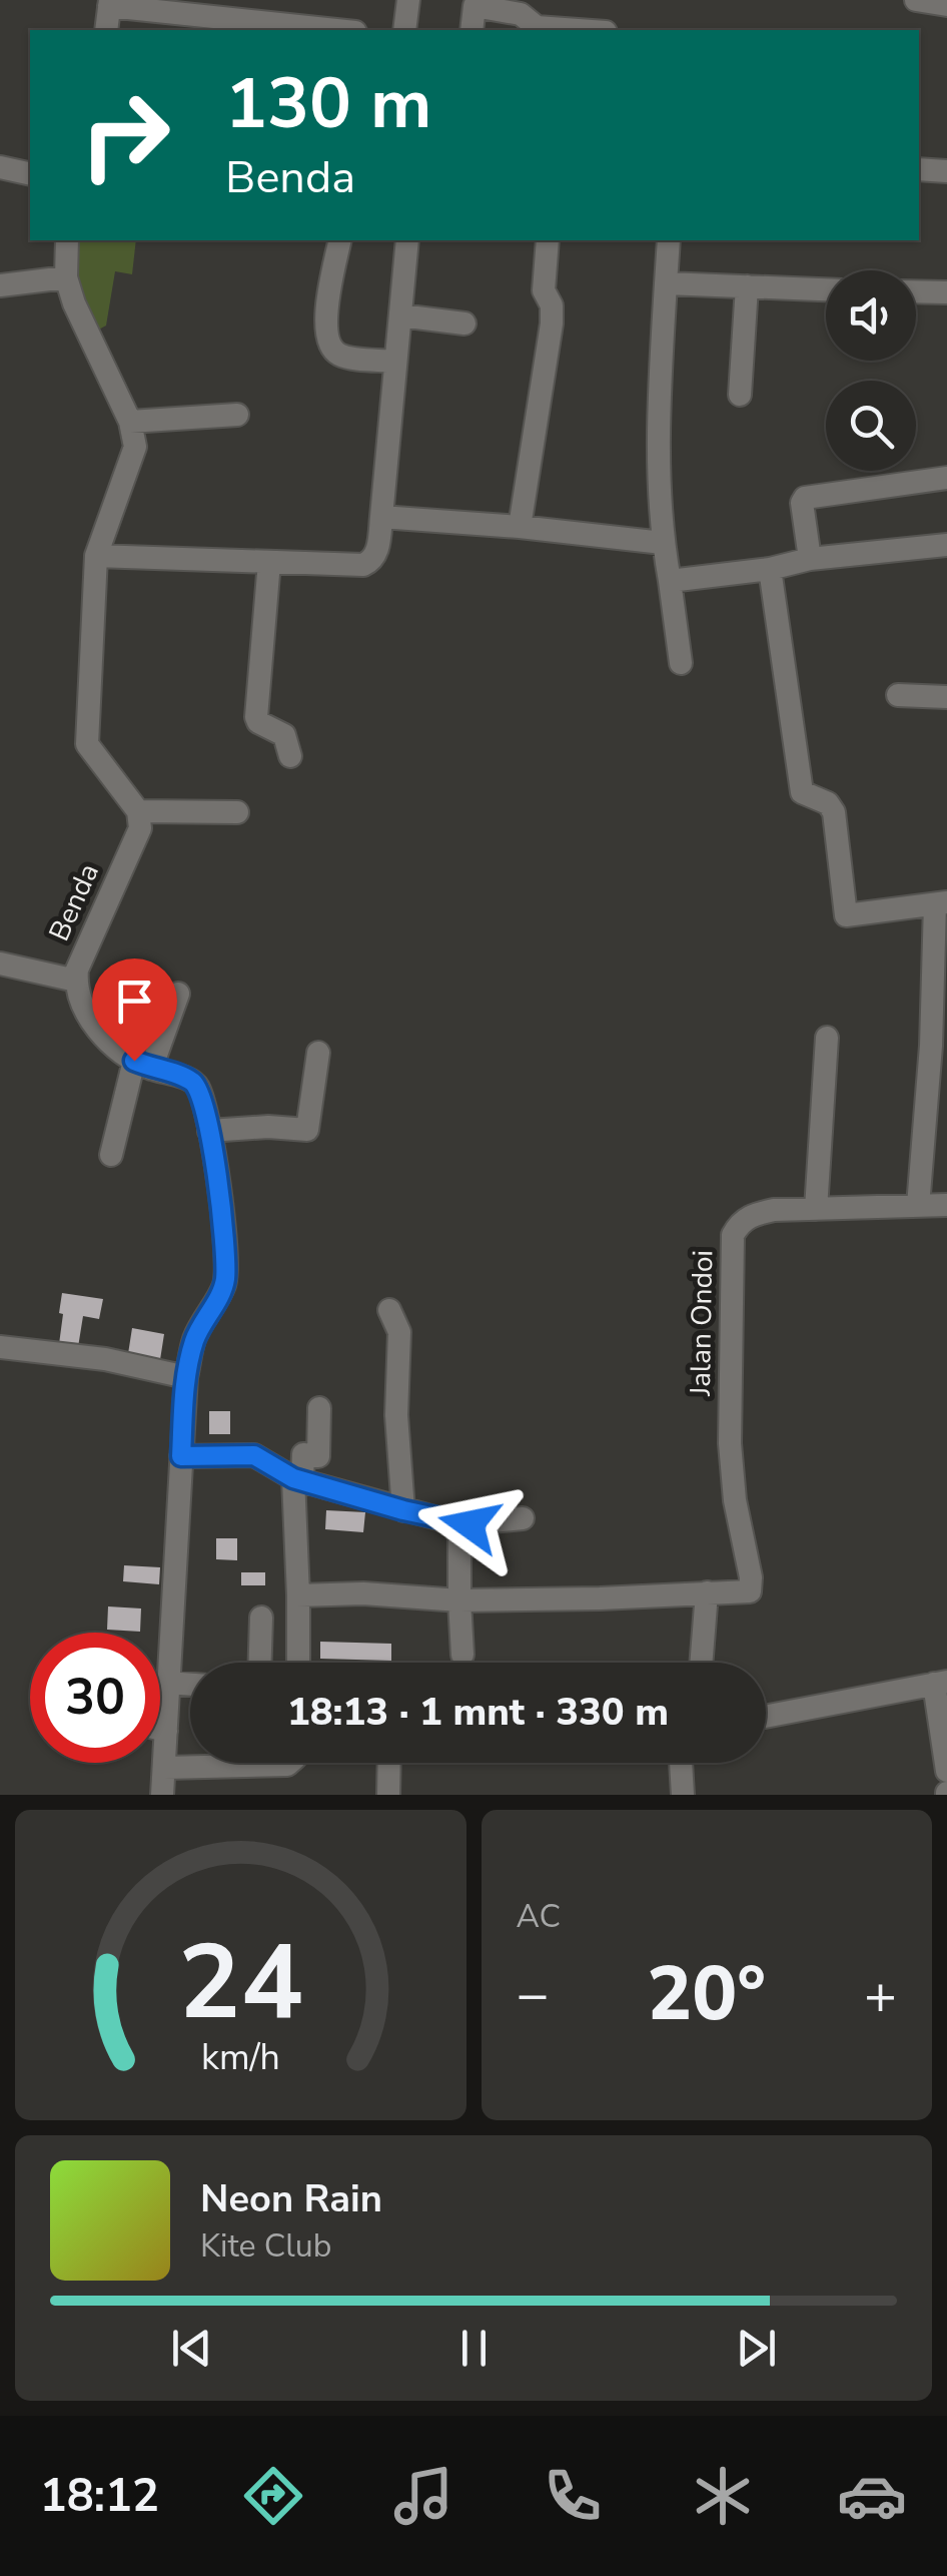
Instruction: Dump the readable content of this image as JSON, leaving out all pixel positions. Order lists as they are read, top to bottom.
{
  "streets": {
    "street": ["Benda", "Jalan Ondoi"]
  },
  "page": {
    "turn": ["130 m", "Benda"],
    "limit": "30",
    "trip": "18:13 · 1 mnt · 330 m",
    "tile": "AC",
    "heat": ["−", "20°", "+"],
    "song": ["Neon Rain", "Kite Club"],
    "tabs": "18:12",
    "gauge": ["24", "km/h"]
  }
}
